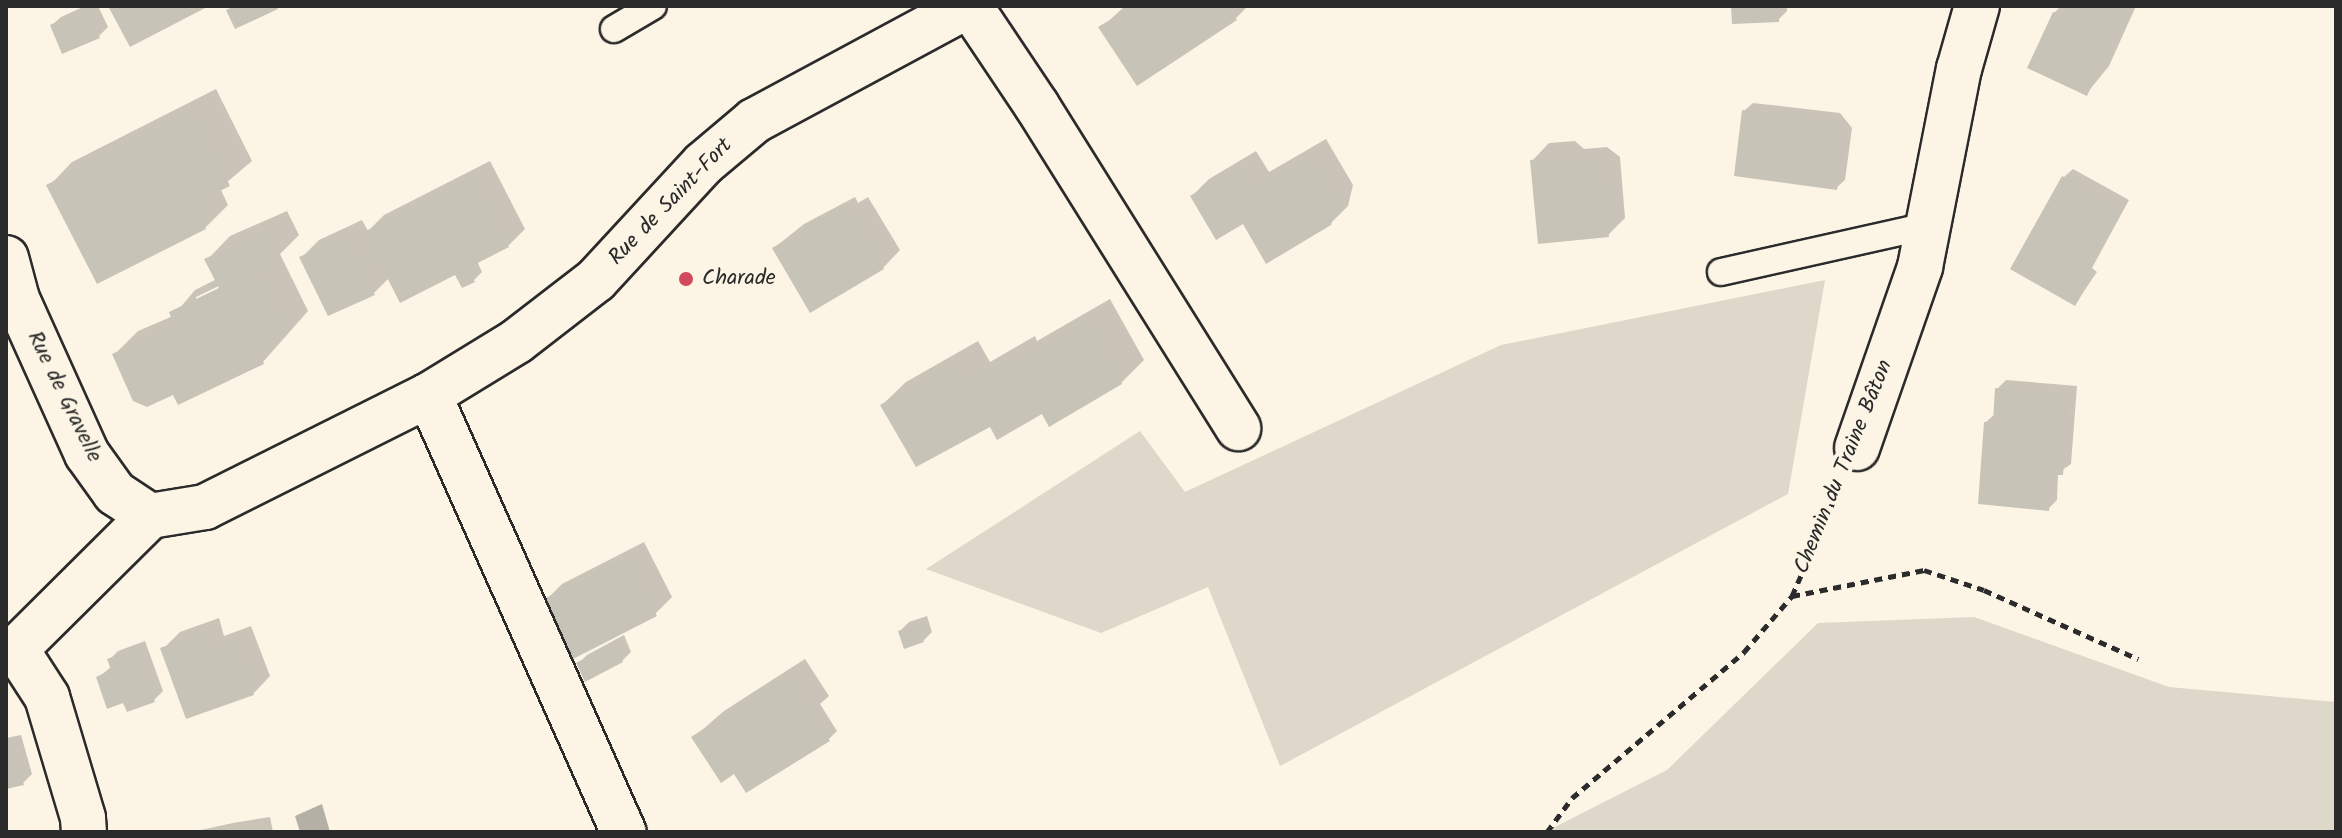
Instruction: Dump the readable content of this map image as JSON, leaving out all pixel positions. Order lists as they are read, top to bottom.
{
  "streets": {
    "street": ["Rue de Saint-Fort", "Rue de Gravelle", "Chemin du Traine Bâton"]
  },
  "crossings": [
    ["Rue de Saint-Fort", "Rue de Gravelle"]
  ],
  "places": ["Charade"]
}
